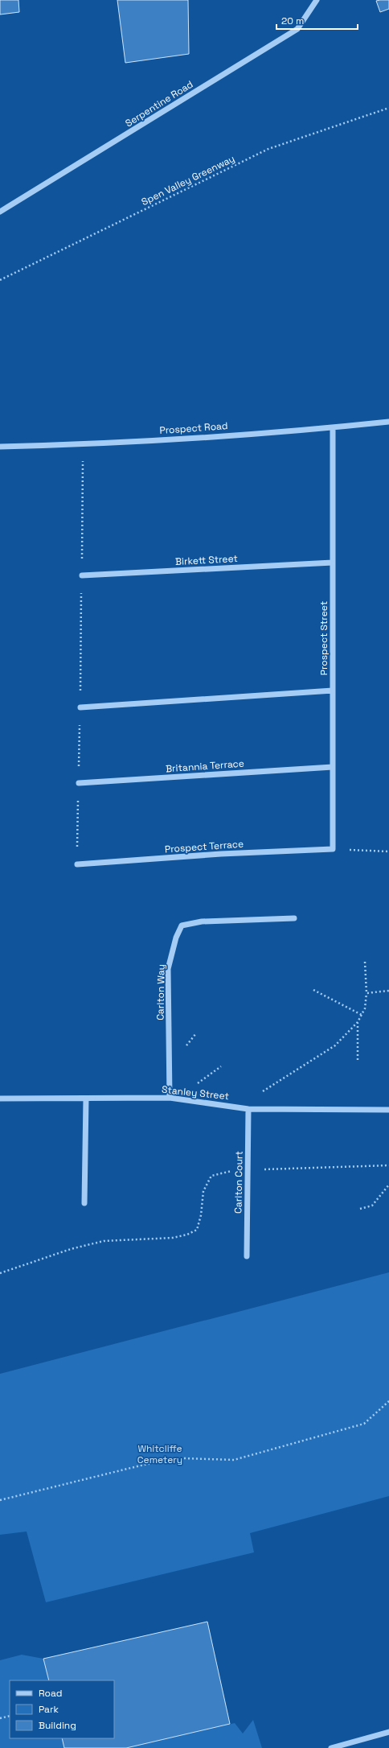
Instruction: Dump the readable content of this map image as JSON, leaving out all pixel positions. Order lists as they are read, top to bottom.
{
  "streets": {
    "street": [
      "Serpentine Road",
      "Prospect Road",
      "Birkett Street",
      "Prospect Street",
      "Britannia Terrace",
      "Prospect Terrace",
      "Carlton Way",
      "Stanley Street",
      "Carlton Court"
    ],
    "path": ["Spen Valley Greenway"]
  },
  "crossings": [
    ["Prospect Road", "Prospect Street"],
    ["Birkett Street", "Prospect Street"],
    ["Prospect Street", "Britannia Terrace"],
    ["Prospect Street", "Prospect Terrace"],
    ["Carlton Way", "Stanley Street"],
    ["Stanley Street", "Carlton Court"]
  ],
  "parks": ["Whitcliffe Cemetery"],
  "legend": ["Road", "Park", "Building"],
  "scale_bar": "20 m"
}
